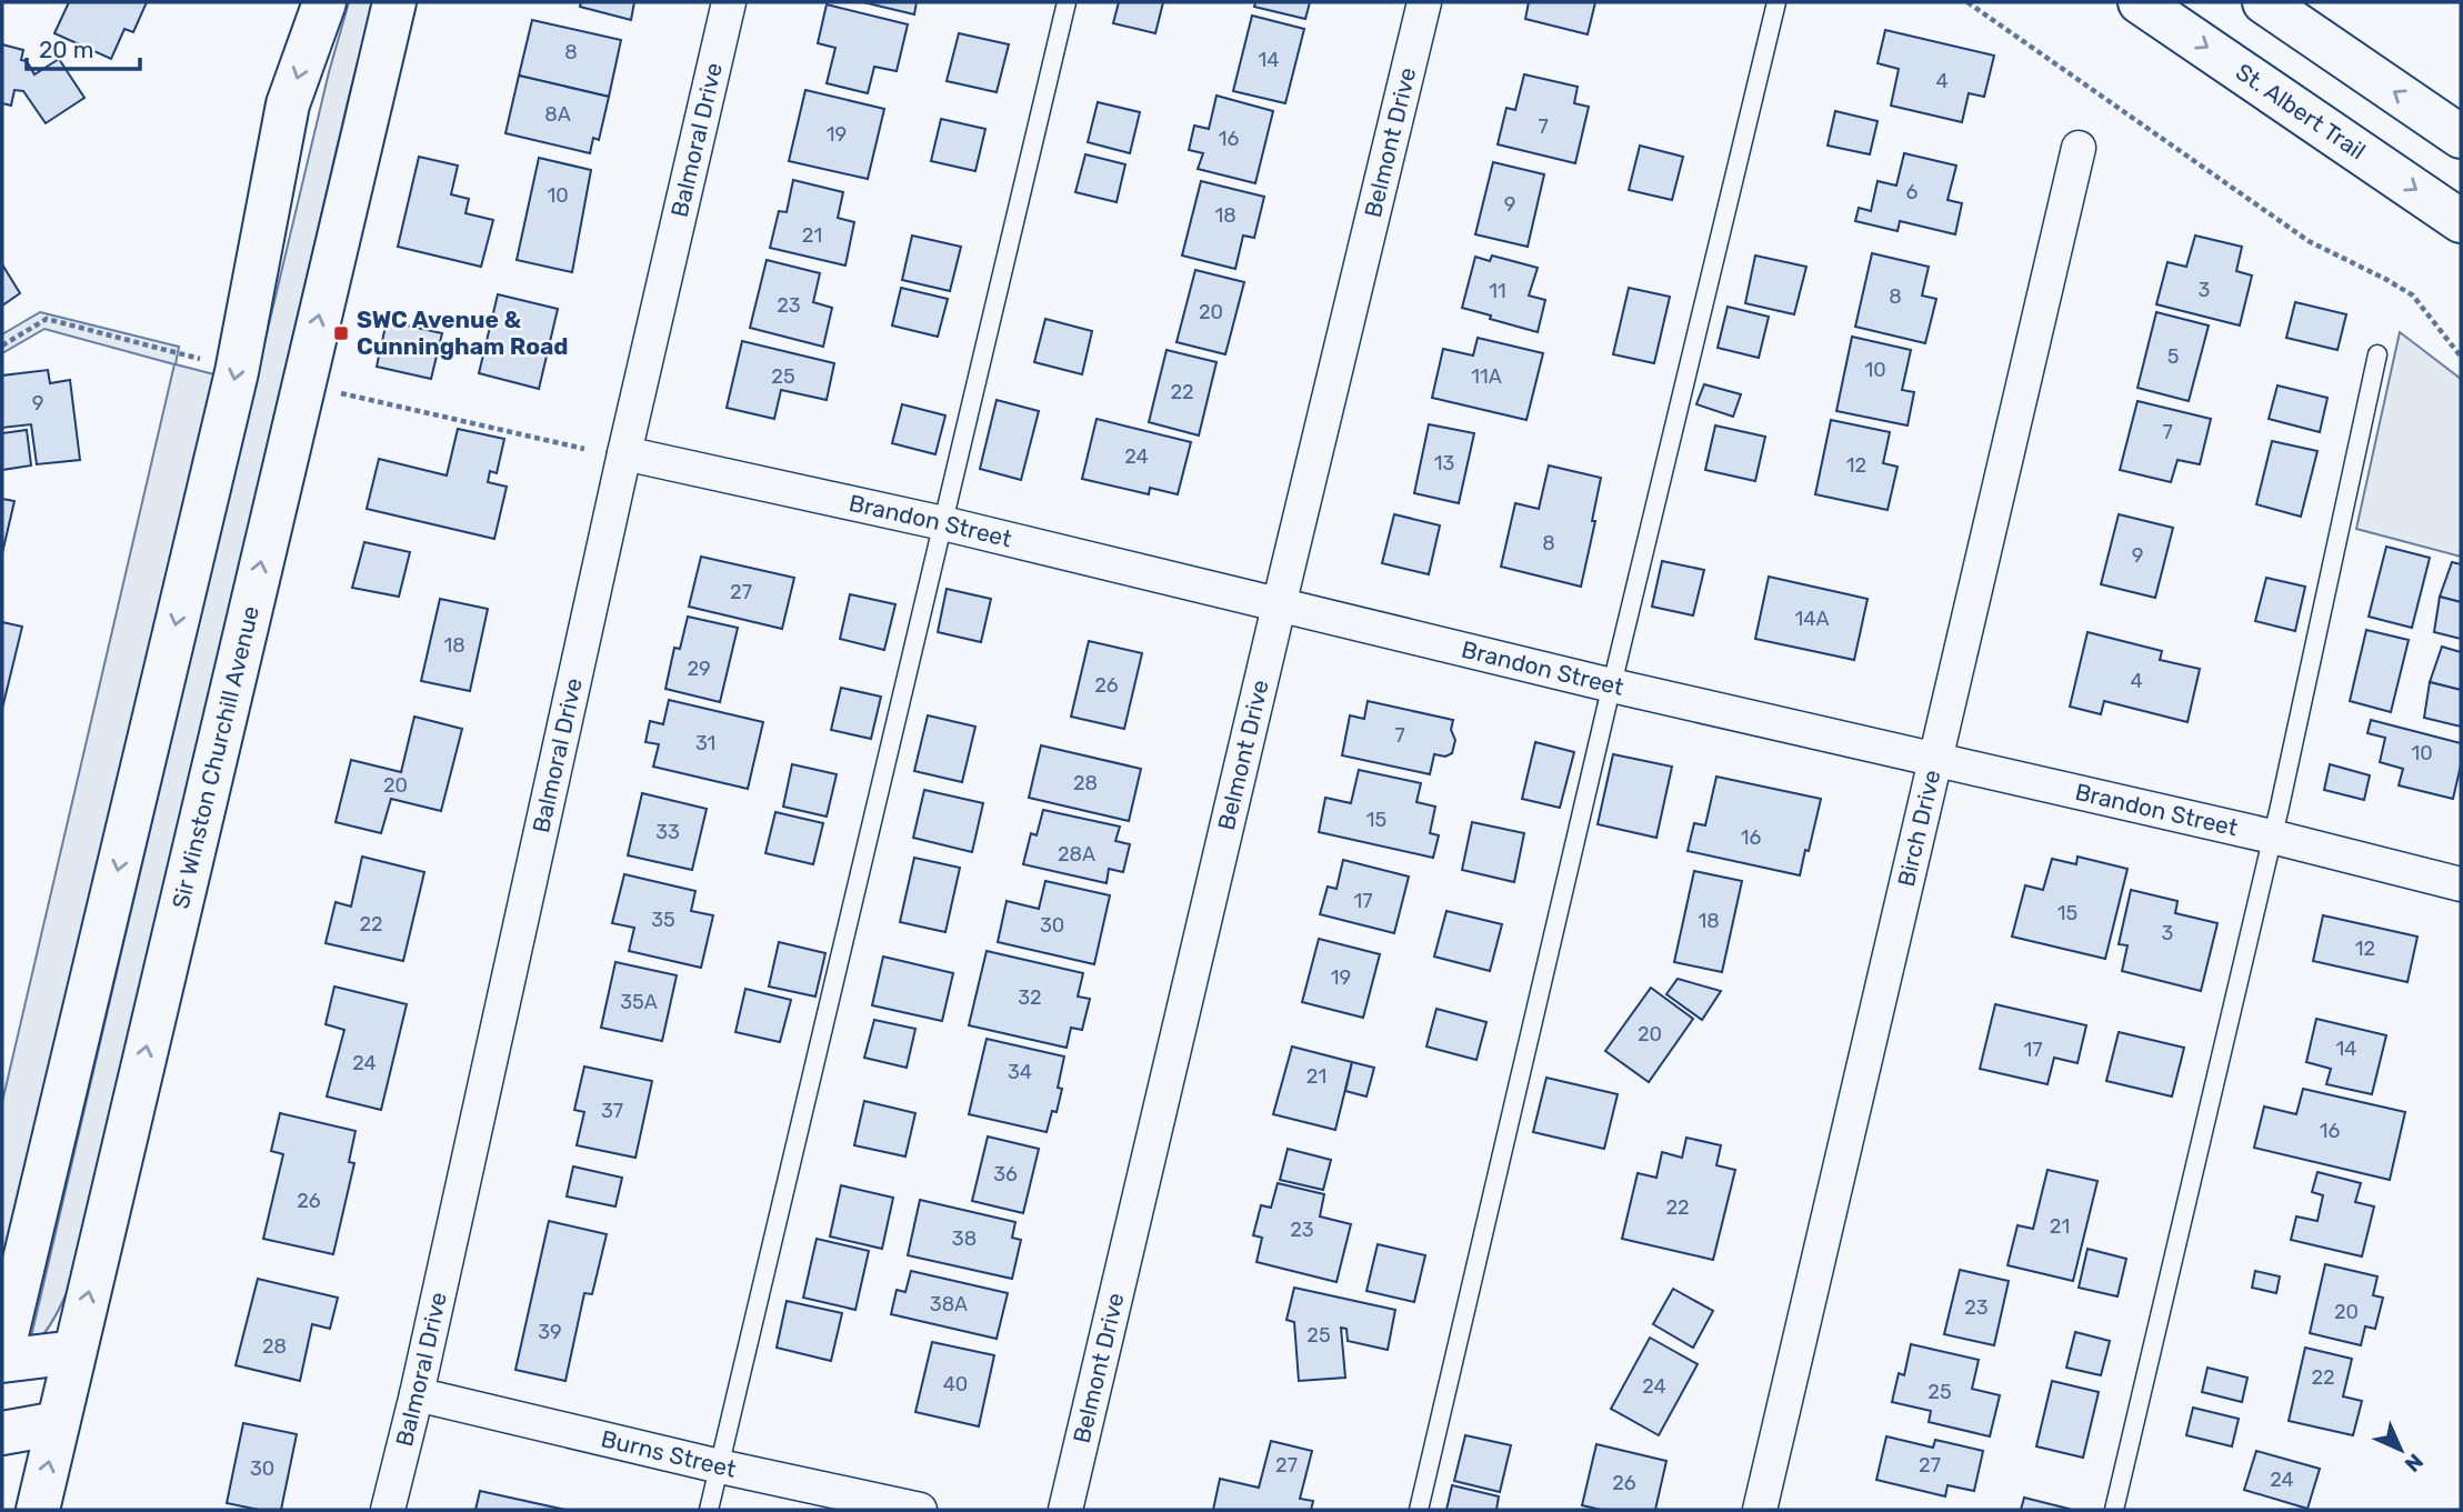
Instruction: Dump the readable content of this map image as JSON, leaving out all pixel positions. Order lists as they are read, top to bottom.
{
  "streets": {
    "main road": ["St. Albert Trail", "Sir Winston Churchill Avenue"],
    "street": [
      "Balmoral Drive",
      "Belmont Drive",
      "Brandon Street",
      "Birch Drive",
      "Burns Street"
    ]
  },
  "crossings": [
    ["Balmoral Drive", "Brandon Street"],
    ["Balmoral Drive", "Burns Street"],
    ["Belmont Drive", "Brandon Street"],
    ["Brandon Street", "Birch Drive"]
  ],
  "places": {
    "transit": ["SWC Avenue & Cunningham Road"]
  },
  "house_numbers": [
    "8",
    "14",
    "4",
    "8A",
    "7",
    "19",
    "16",
    "6",
    "10",
    "9",
    "18",
    "21",
    "3",
    "11",
    "8",
    "23",
    "20",
    "5",
    "10",
    "25",
    "11A",
    "22",
    "9",
    "7",
    "24",
    "13",
    "12",
    "8",
    "9",
    "27",
    "14A",
    "18",
    "29",
    "4",
    "26",
    "7",
    "31",
    "10",
    "28",
    "20",
    "15",
    "33",
    "16",
    "28A",
    "17",
    "15",
    "35",
    "18",
    "22",
    "30",
    "3",
    "12",
    "19",
    "32",
    "35A",
    "20",
    "14",
    "17",
    "24",
    "34",
    "21",
    "37",
    "16",
    "36",
    "26",
    "22",
    "21",
    "23",
    "38",
    "38A",
    "23",
    "20",
    "39",
    "25",
    "28",
    "22",
    "40",
    "24",
    "25",
    "27",
    "27",
    "30",
    "24",
    "26"
  ],
  "scale_bar": "20 m",
  "north": "bottom right"
}
